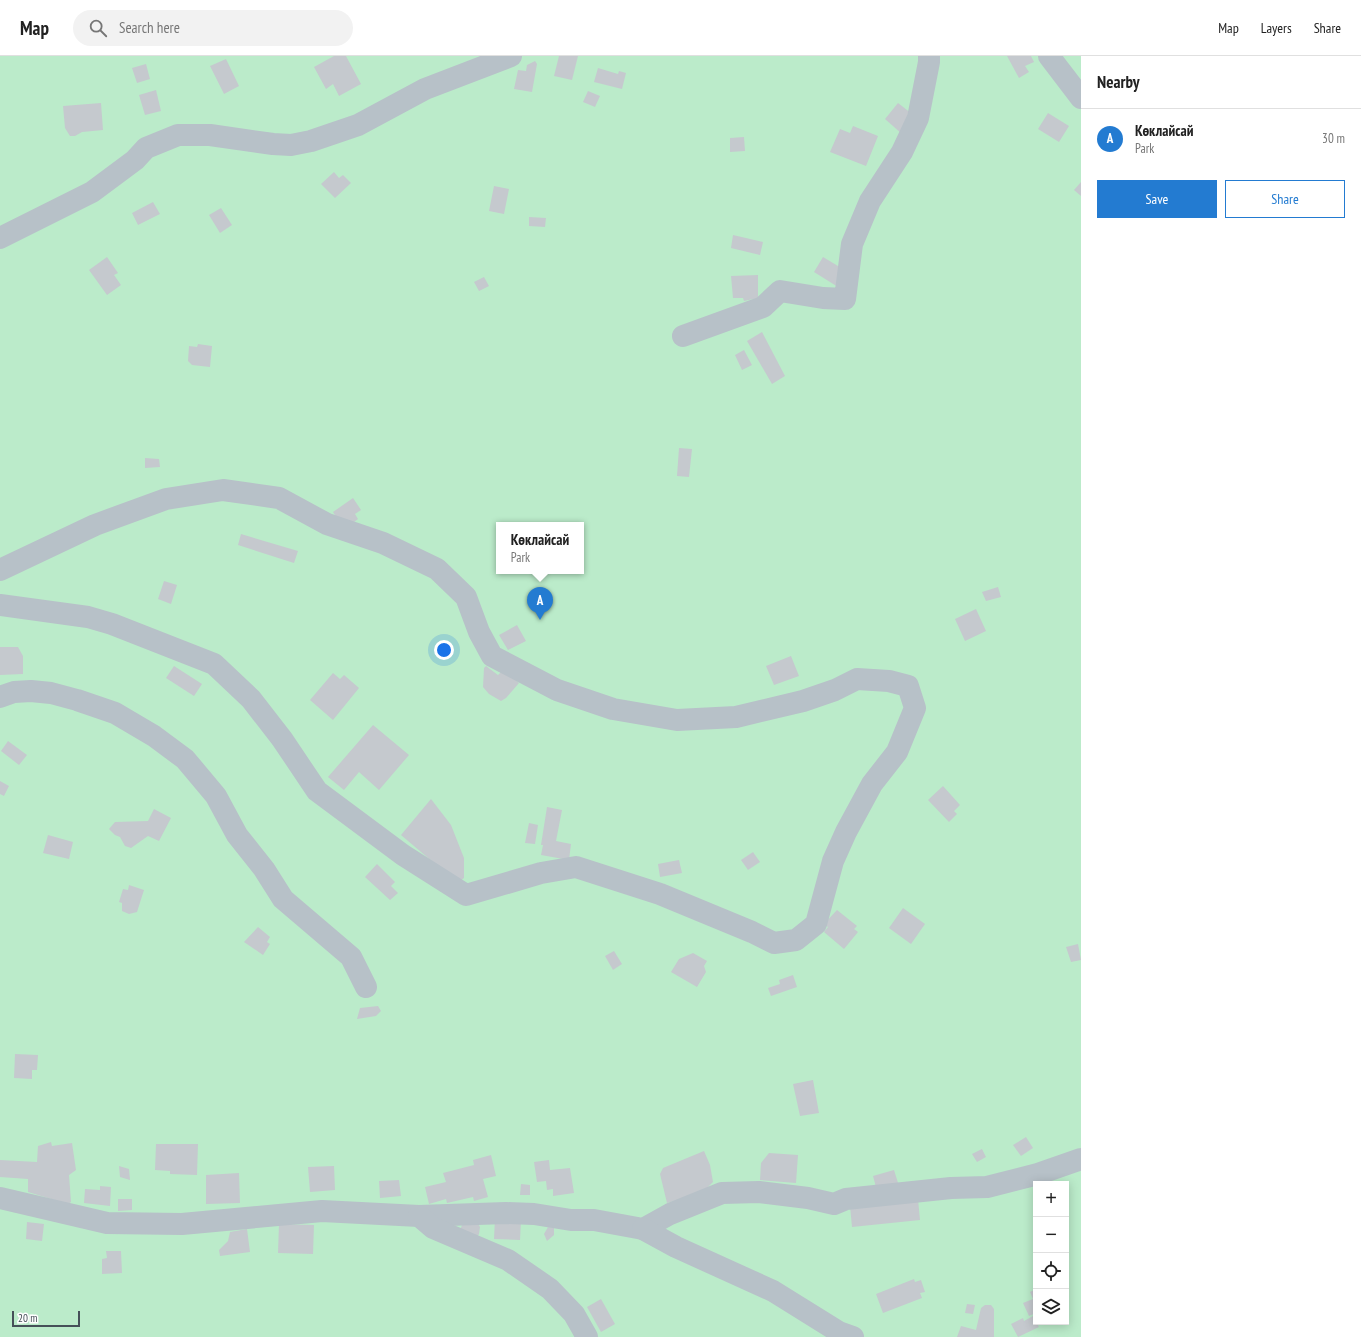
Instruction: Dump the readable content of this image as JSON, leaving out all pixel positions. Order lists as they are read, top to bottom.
{
  "scale_bar": "20 m",
  "page": {
    "header": "Map",
    "search": "Search here",
    "nav": ["Map", "Layers", "Share"],
    "heading": "Nearby",
    "list": [
      {
        "mark": "A",
        "name": "Көклайсай",
        "note": "Park",
        "value": "30 m"
      }
    ],
    "buttons": ["Save", "Share"],
    "popup": ["Көклайсай", "Park"],
    "pins": "A",
    "map_buttons": ["+", "−"],
    "scale": "20 m"
  }
}
